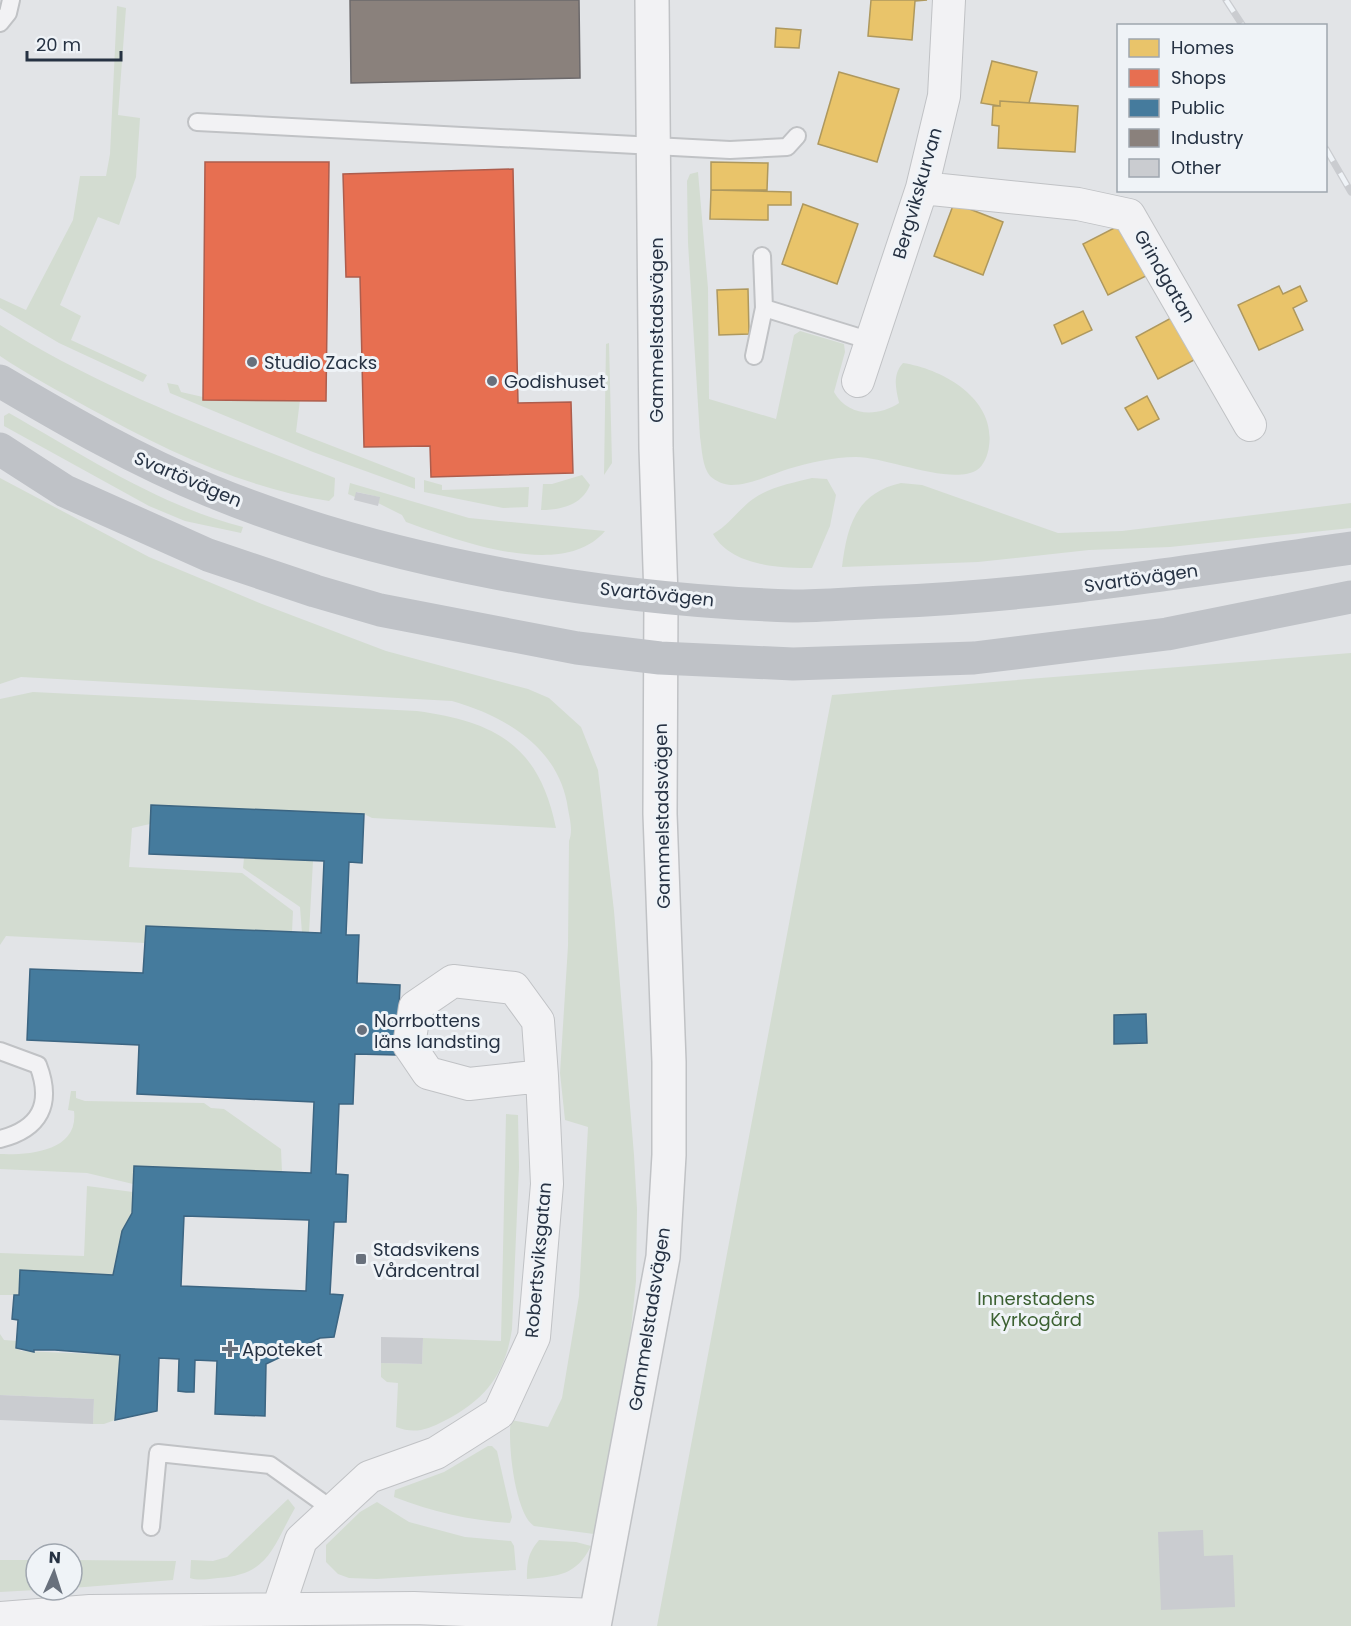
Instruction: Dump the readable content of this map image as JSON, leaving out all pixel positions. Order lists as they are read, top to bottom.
{
  "streets": {
    "main road": ["Svartövägen"],
    "street": [
      "Bergvikskurvan",
      "Grindgatan",
      "Gammelstadsvägen",
      "Robertsviksgatan"
    ]
  },
  "crossings": [
    ["Bergvikskurvan", "Grindgatan"],
    ["Gammelstadsvägen", "Svartövägen"]
  ],
  "parks": ["Innerstadens Kyrkogård"],
  "places": {
    "other": ["Studio Zacks", "Godishuset", "Norrbottens läns landsting"],
    "transit": ["Stadsvikens Vårdcentral"],
    "health": ["Apoteket"]
  },
  "legend": [
    "Homes",
    "Shops",
    "Public",
    "Industry",
    "Other"
  ],
  "scale_bar": "20 m",
  "north": "top"
}
